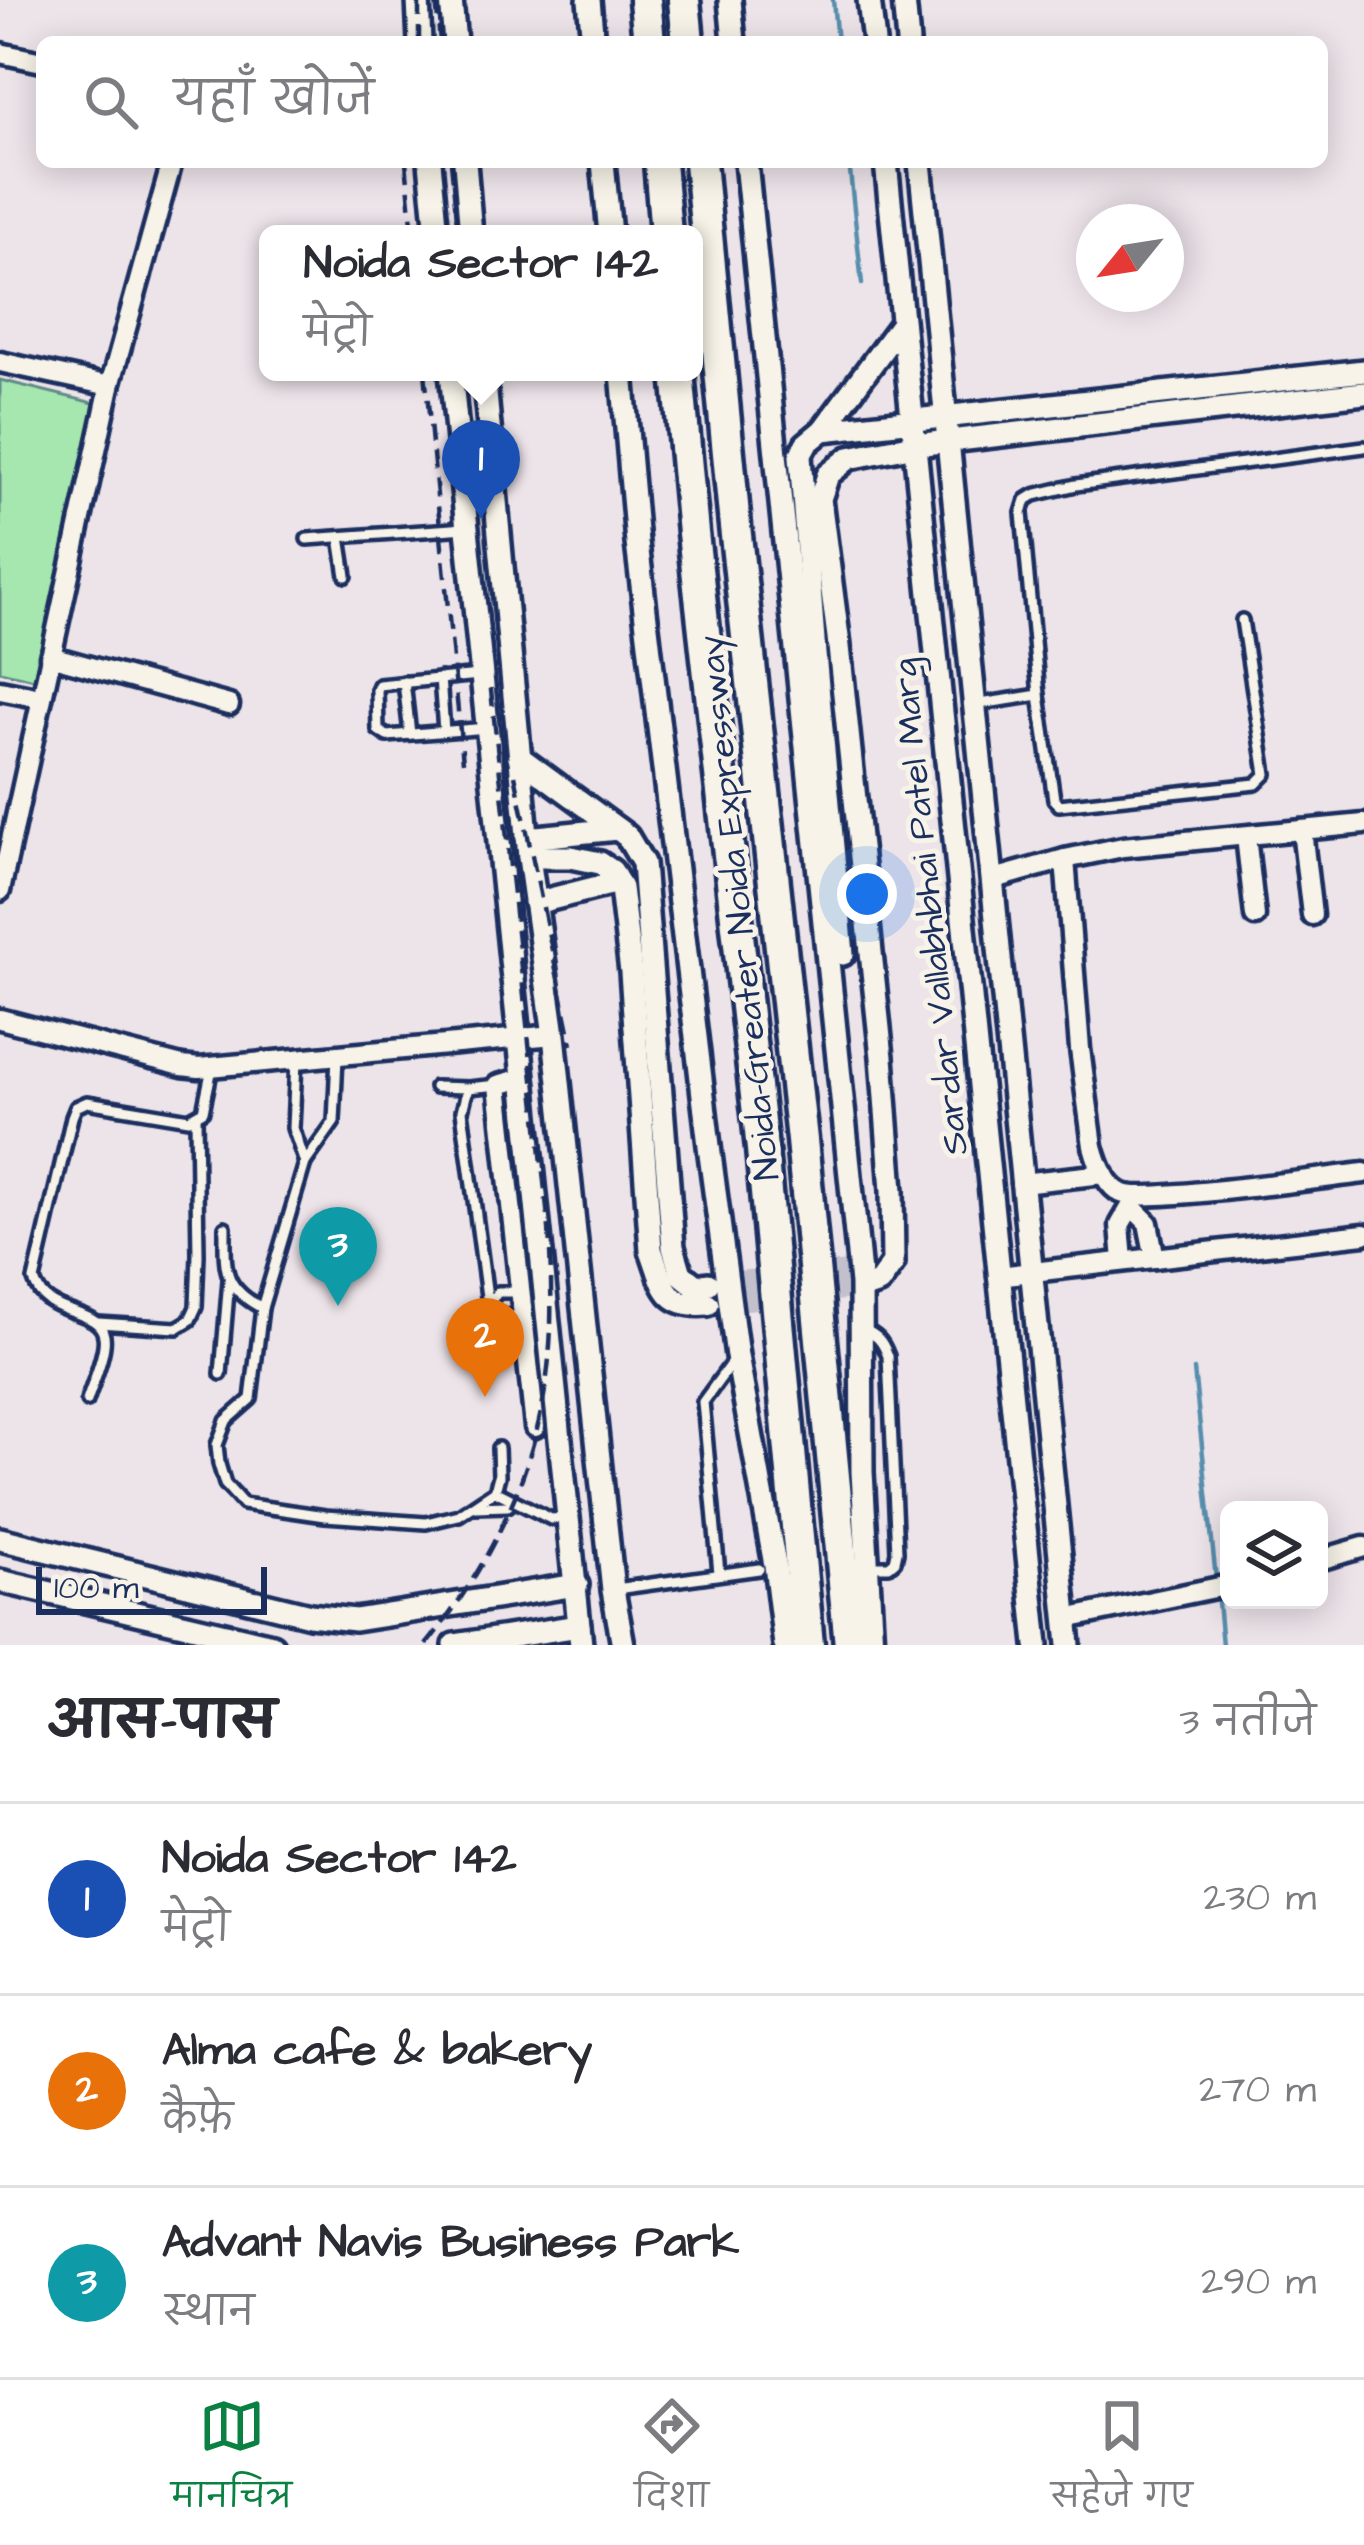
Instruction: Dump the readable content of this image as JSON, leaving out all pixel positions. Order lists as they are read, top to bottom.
{
  "streets": {
    "highway": ["Noida-Greater Noida Expressway"],
    "street": ["Sardar Vallabhbhai Patel Marg"]
  },
  "scale_bar": "100 m",
  "north": "bottom left",
  "page": {
    "search": "यहाँ खोजें",
    "popup": ["Noida Sector 142", "मेट्रो"],
    "pins": ["1", "3", "2"],
    "scale": "100 m",
    "heading": ["आस-पास", "3 नतीजे"],
    "list": [
      {
        "mark": "1",
        "name": "Noida Sector 142",
        "note": "मेट्रो",
        "value": "230 m"
      },
      {
        "mark": "2",
        "name": "Alma cafe & bakery",
        "note": "कैफ़े",
        "value": "270 m"
      },
      {
        "mark": "3",
        "name": "Advant Navis Business Park",
        "note": "स्थान",
        "value": "290 m"
      }
    ],
    "nav": ["मानचित्र", "दिशा", "सहेजे गए"]
  }
}
